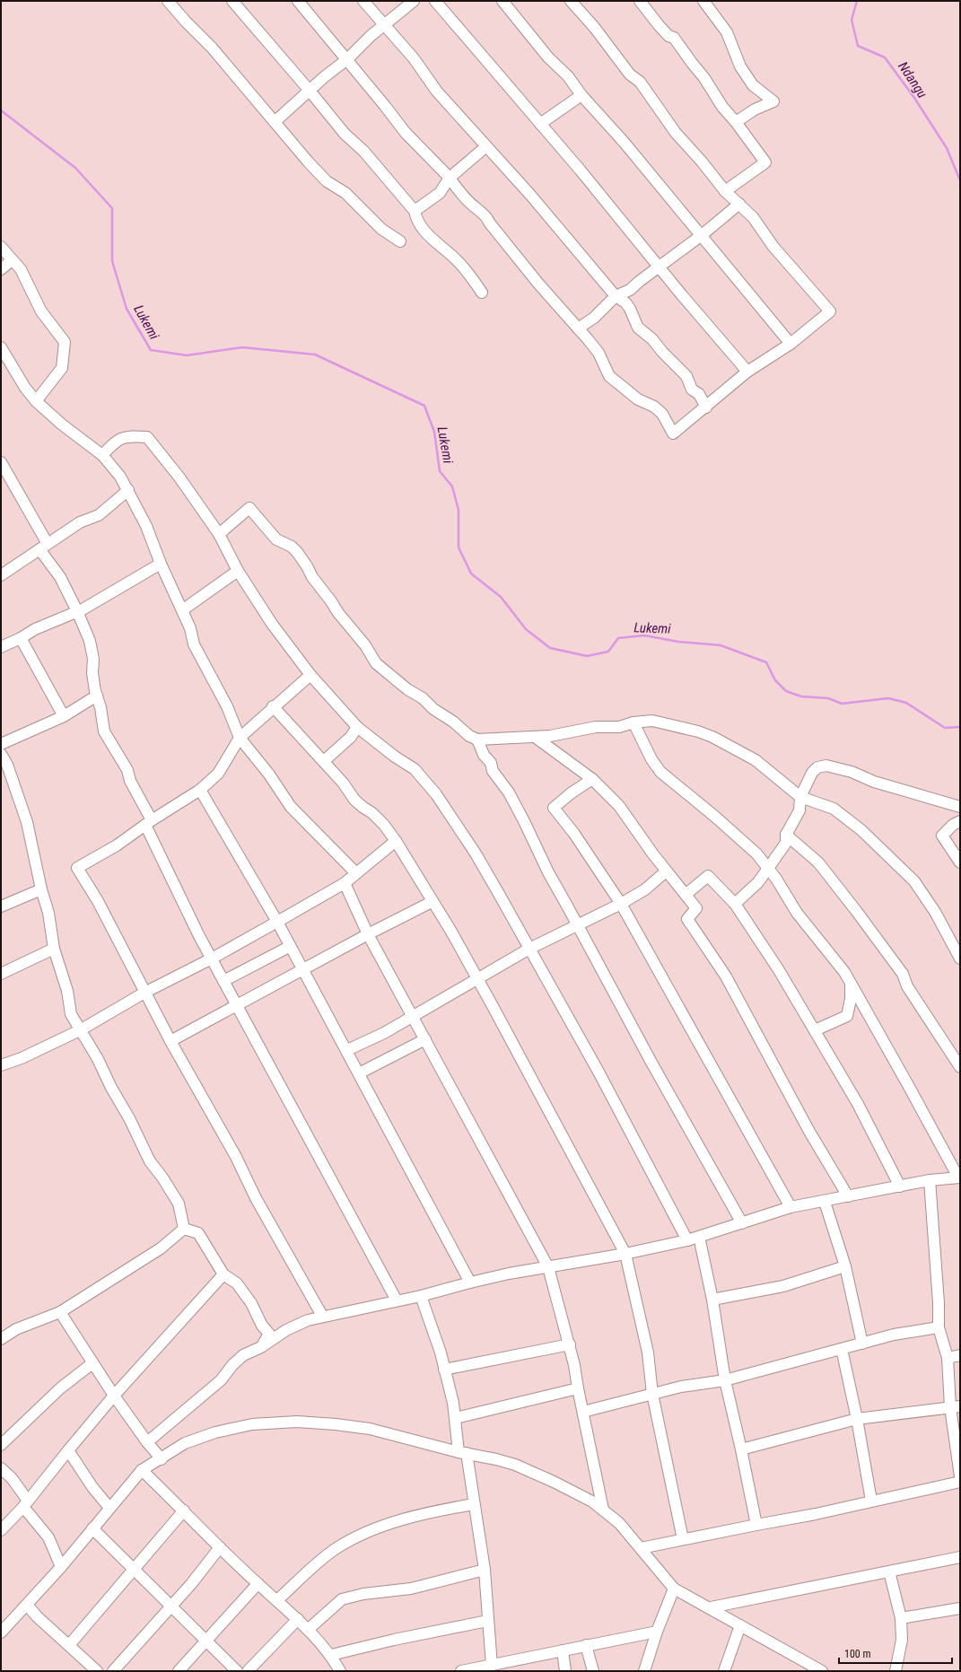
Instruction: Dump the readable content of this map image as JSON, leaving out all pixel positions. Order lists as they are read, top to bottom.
{
  "water": ["Ndangu", "Lukemi"],
  "scale_bar": "100 m"
}
